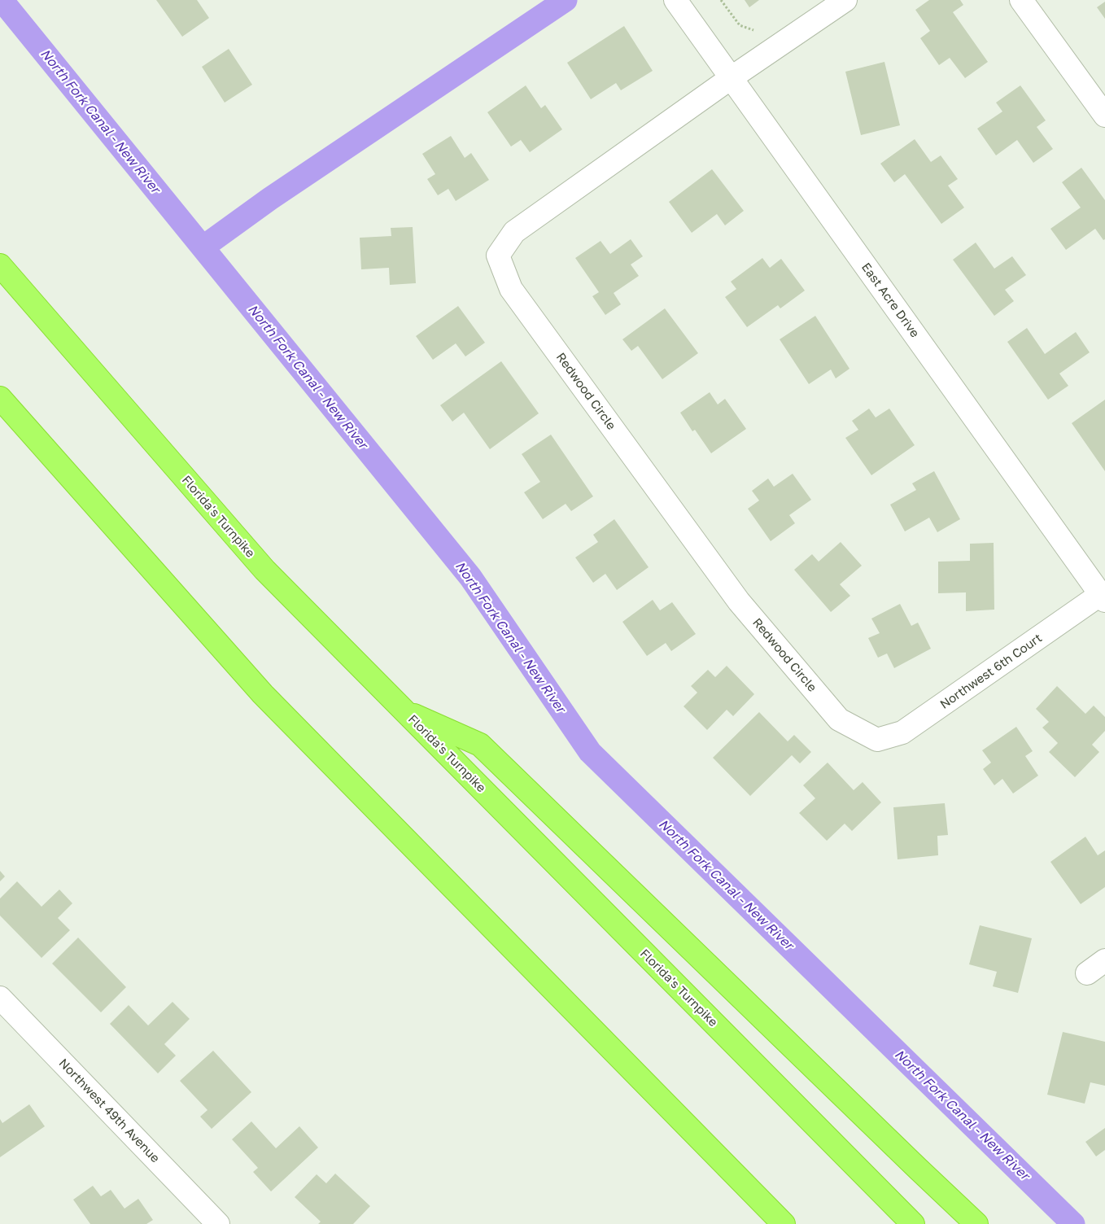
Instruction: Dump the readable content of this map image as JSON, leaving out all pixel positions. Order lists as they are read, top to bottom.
{
  "streets": {
    "highway": ["Florida's Turnpike"],
    "street": [
      "East Acre Drive",
      "Redwood Circle",
      "Northwest 6th Court",
      "Northwest 49th Avenue"
    ]
  },
  "crossings": [
    ["East Acre Drive", "Redwood Circle"],
    ["East Acre Drive", "Northwest 6th Court"],
    ["Redwood Circle", "Northwest 6th Court"]
  ],
  "water": ["North Fork Canal - New River"]
}
